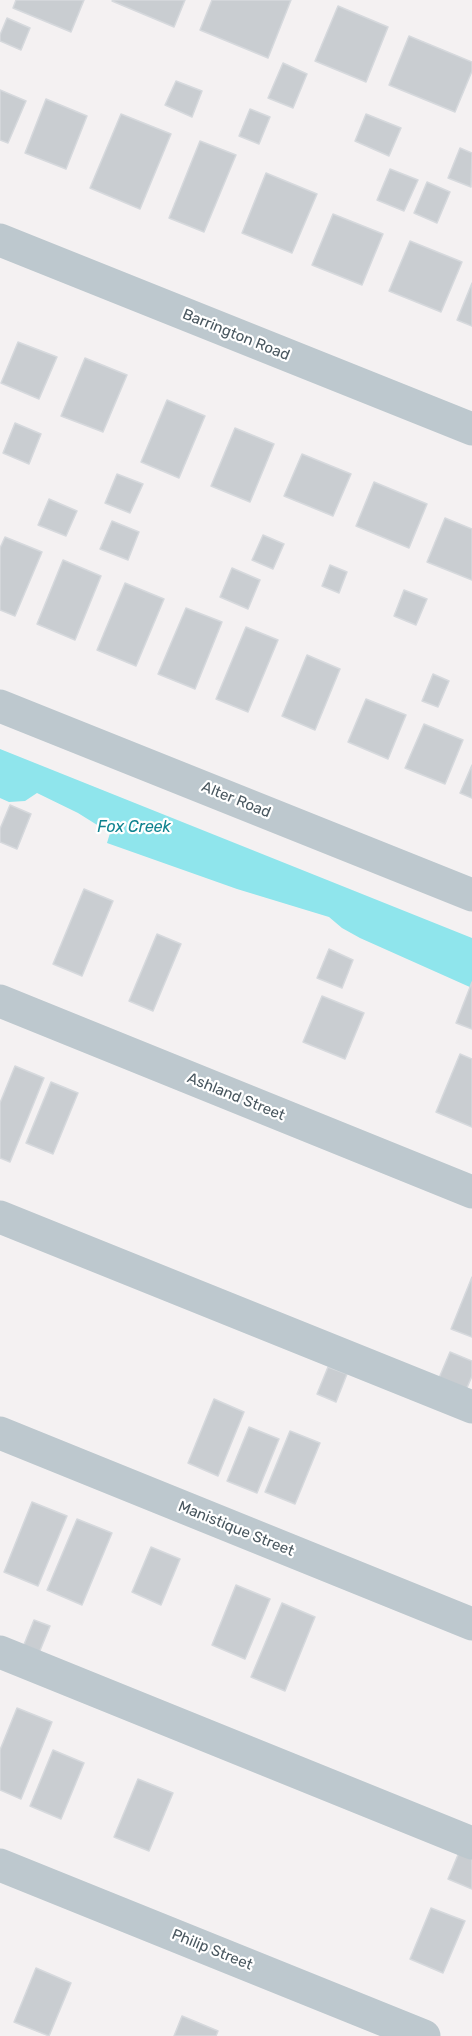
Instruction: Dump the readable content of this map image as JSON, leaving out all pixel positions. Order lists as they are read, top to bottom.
{
  "streets": {
    "street": [
      "Barrington Road",
      "Alter Road",
      "Ashland Street",
      "Manistique Street",
      "Philip Street"
    ]
  },
  "water": ["Fox Creek"]
}
